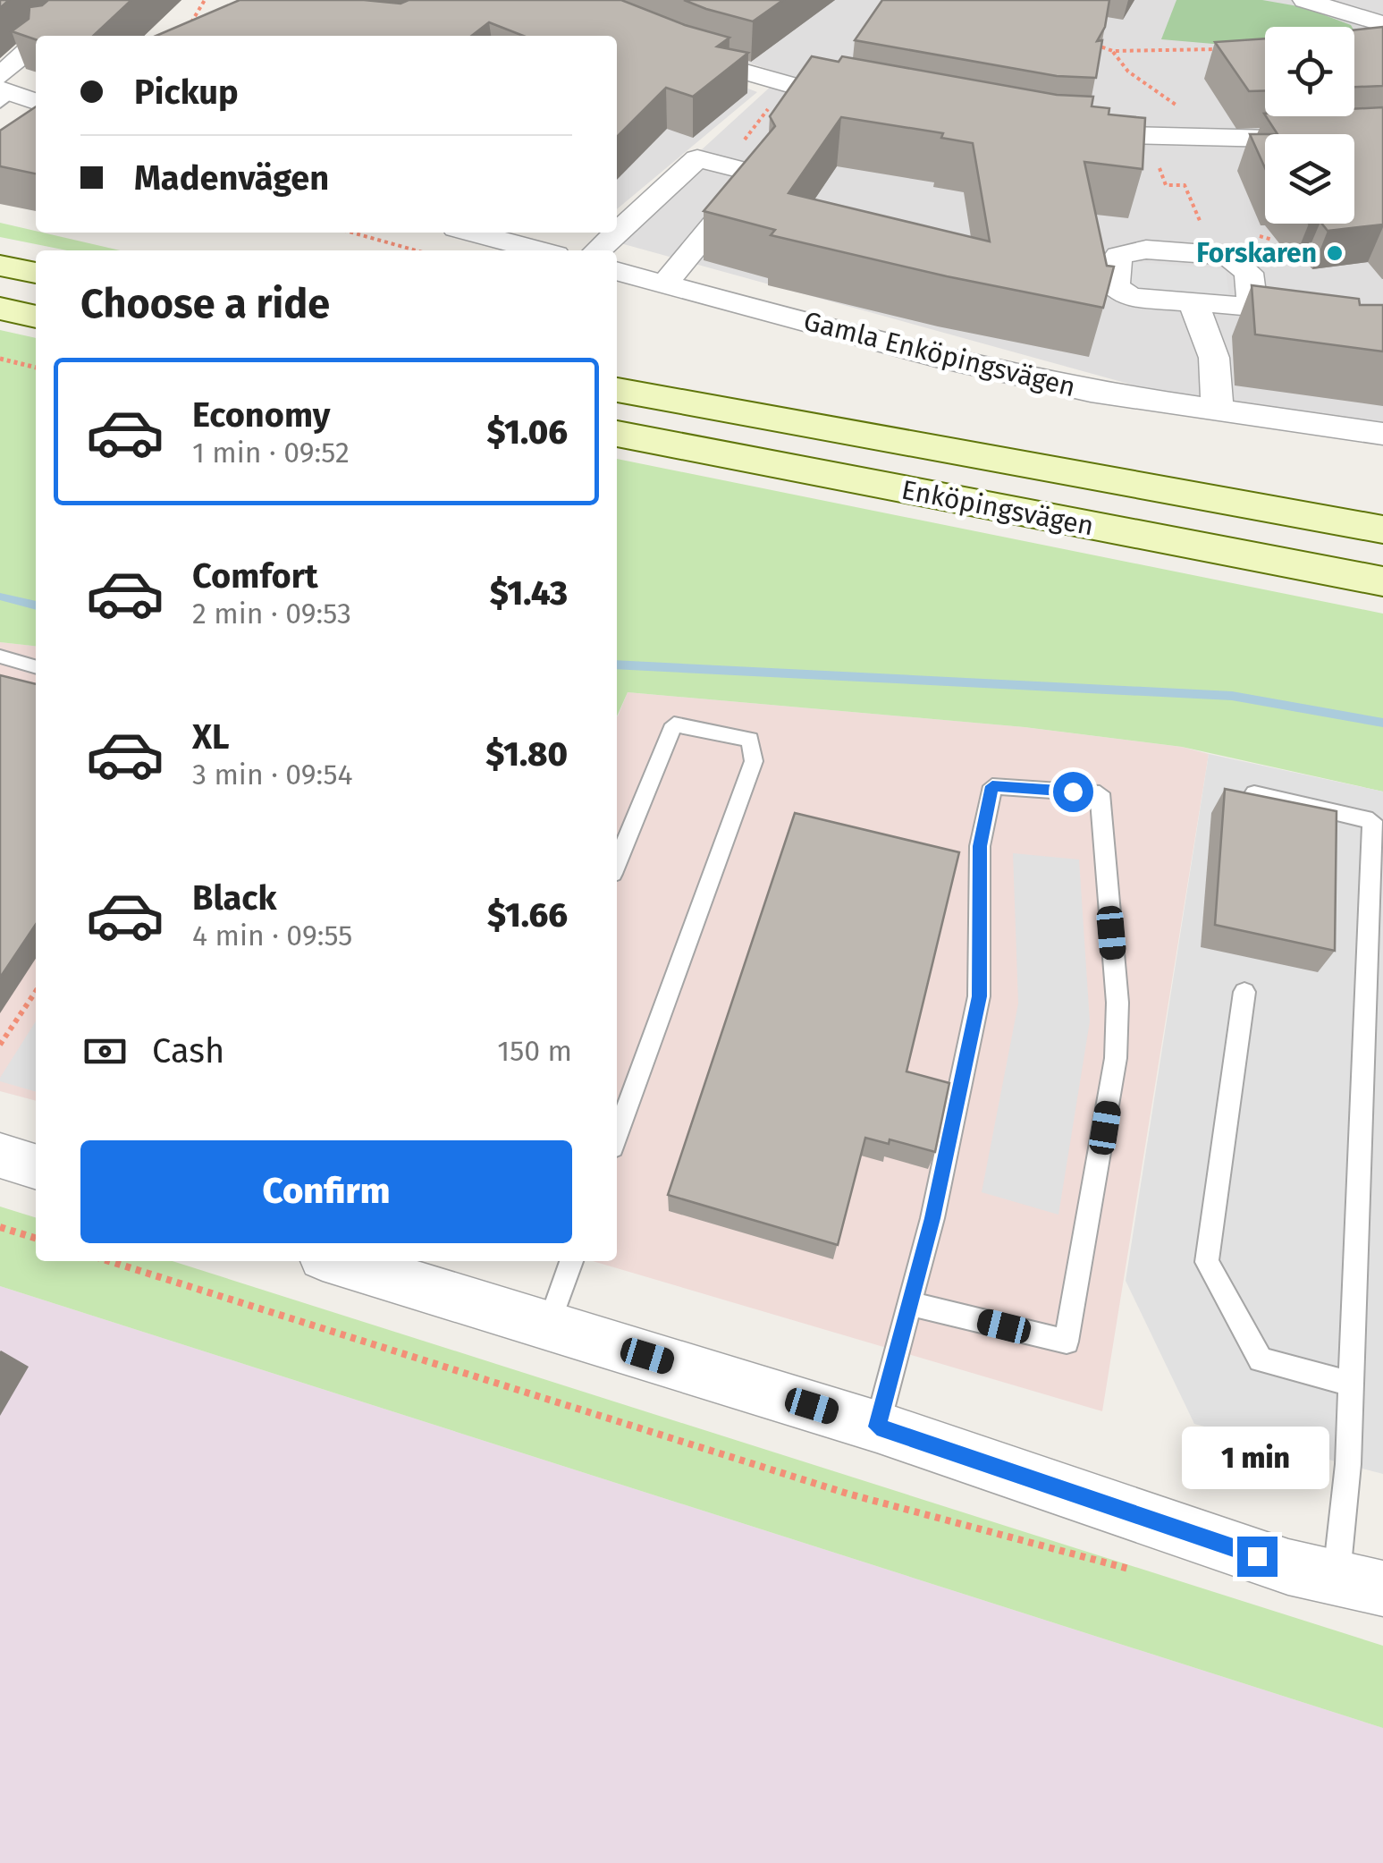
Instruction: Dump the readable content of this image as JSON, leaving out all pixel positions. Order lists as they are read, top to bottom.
{
  "streets": {
    "main road": ["Enköpingsvägen"],
    "street": ["Gamla Enköpingsvägen"]
  },
  "places": ["Forskaren"],
  "page": {
    "banner": ["Pickup", "Madenvägen"],
    "heading": "Choose a ride",
    "list": [
      {
        "name": "Economy",
        "note": "1 min · 09:52",
        "value": "$1.06"
      },
      {
        "name": "Comfort",
        "note": "2 min · 09:53",
        "value": "$1.43"
      },
      {
        "name": "XL",
        "note": "3 min · 09:54",
        "value": "$1.80"
      },
      {
        "name": "Black",
        "note": "4 min · 09:55",
        "value": "$1.66"
      }
    ],
    "pay": ["Cash", "150 m"],
    "buttons": "Confirm",
    "bubble": "1 min"
  }
}
